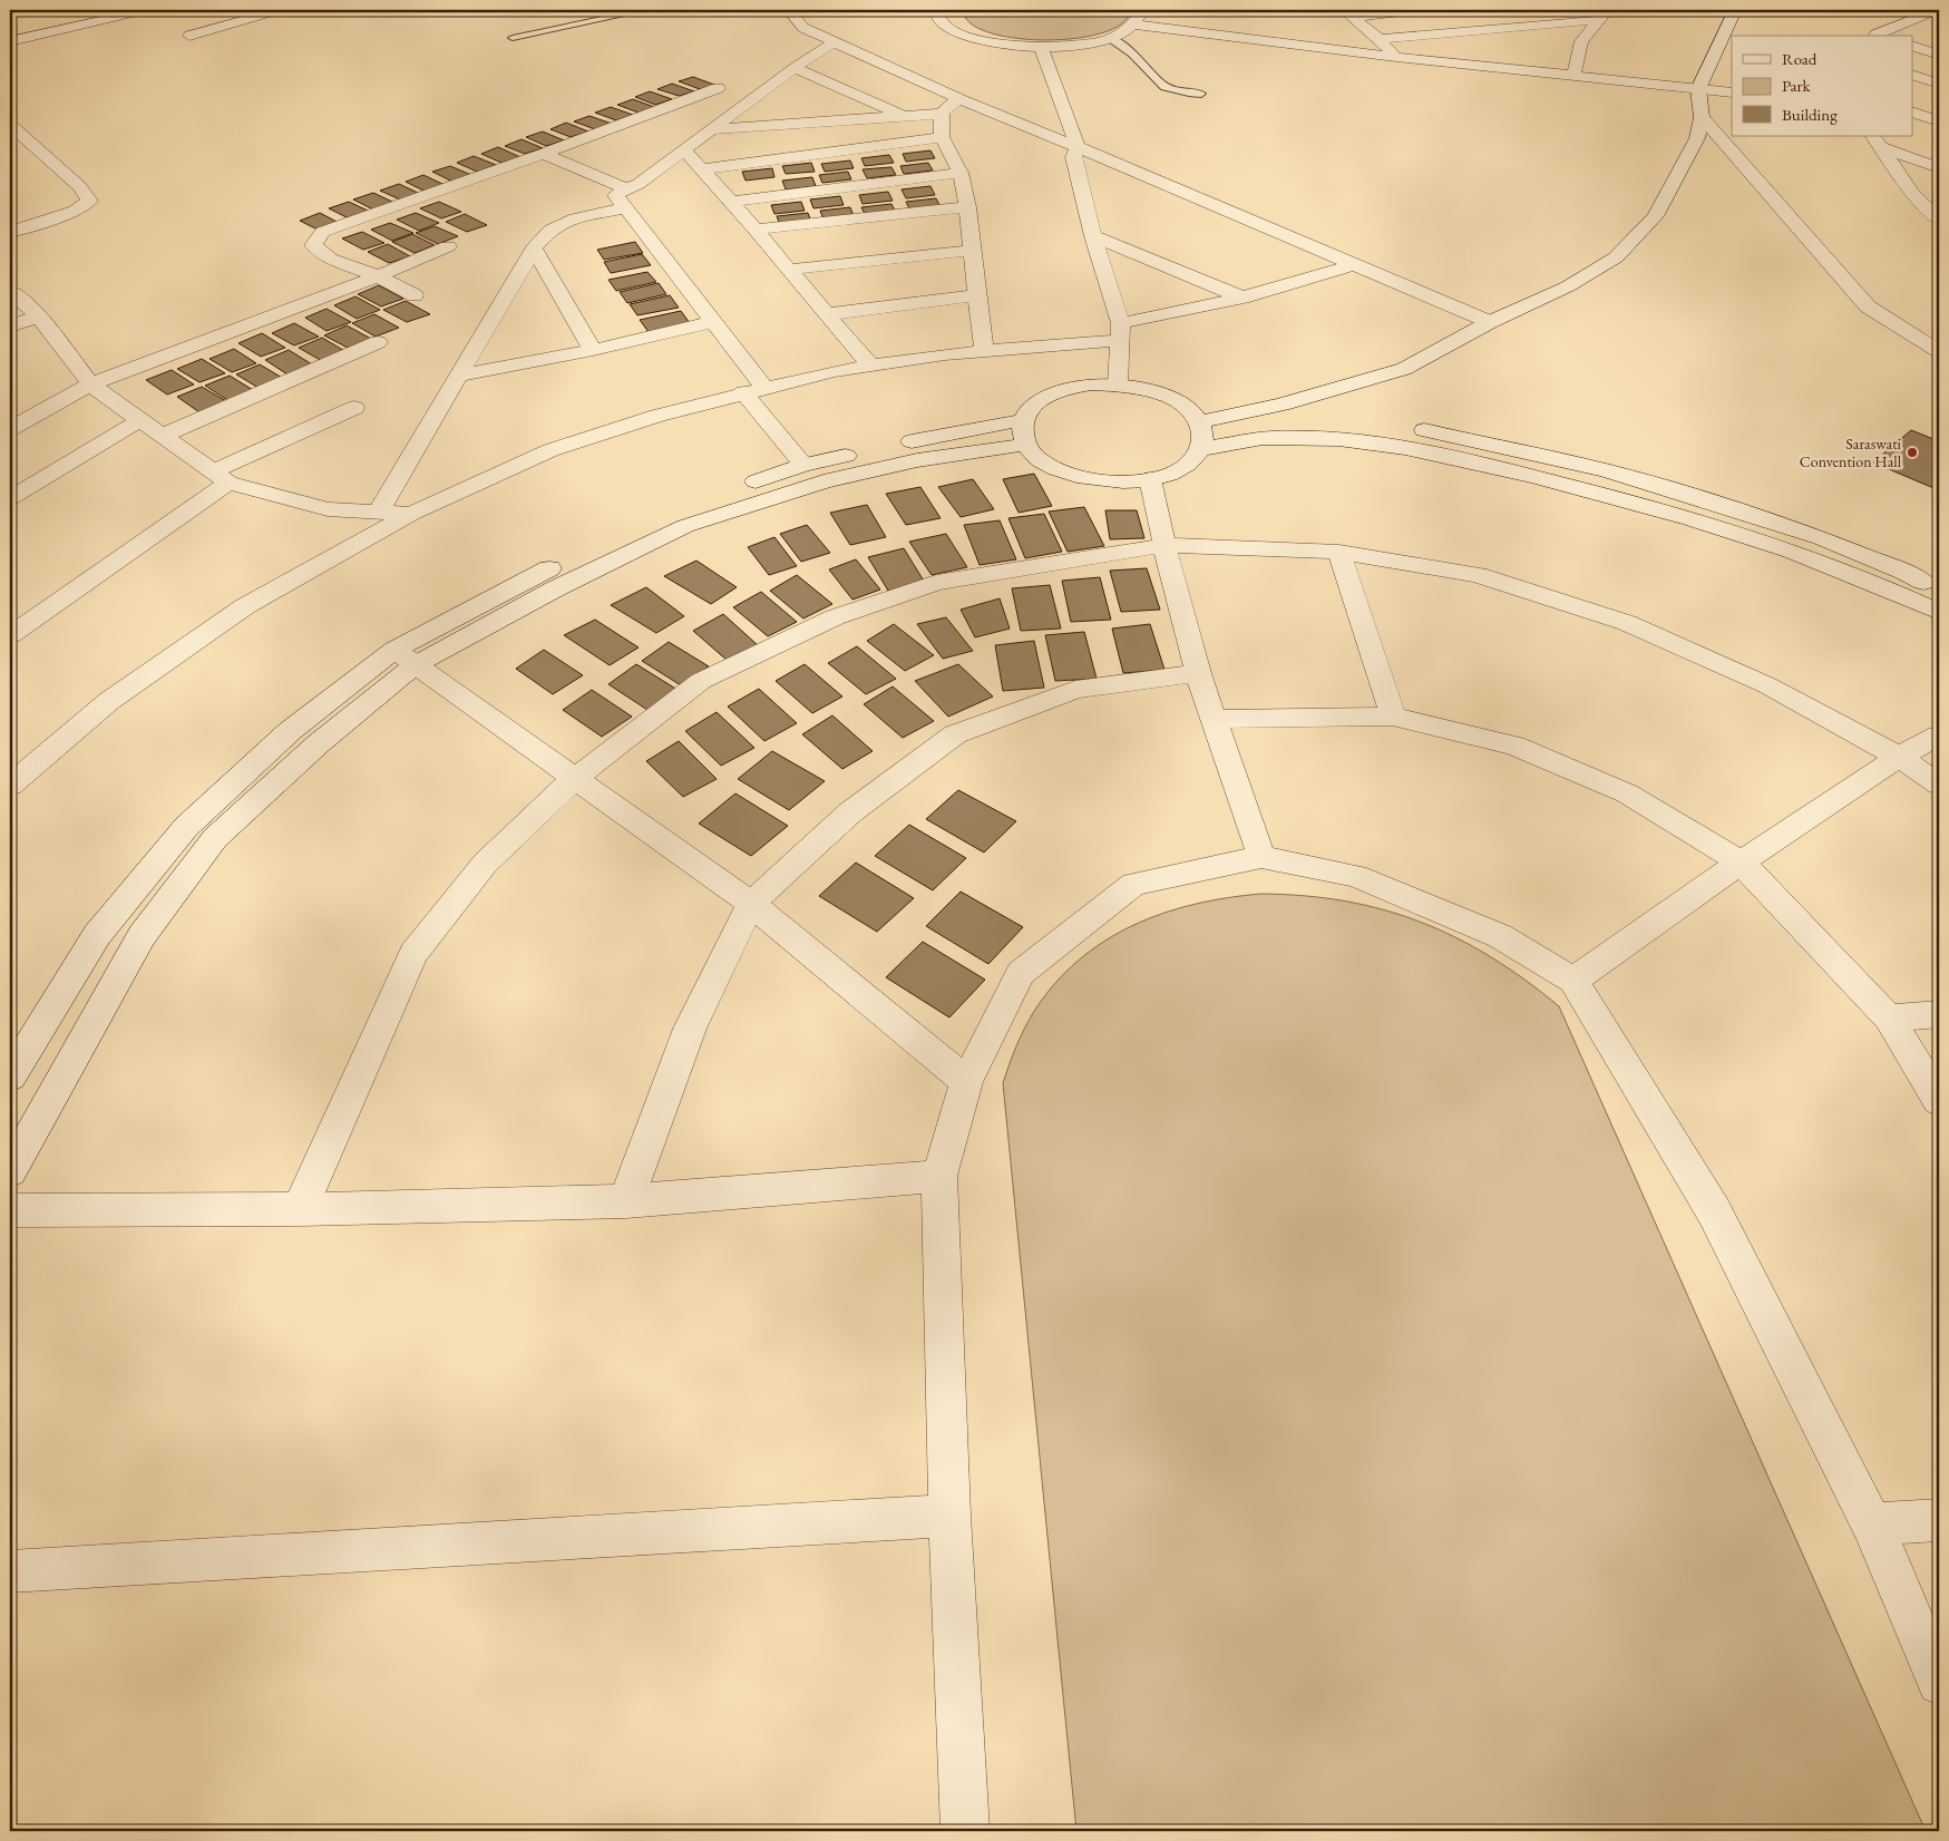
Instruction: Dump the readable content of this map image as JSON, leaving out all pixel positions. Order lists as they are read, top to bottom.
{
  "places": ["Saraswati Convention Hall"],
  "legend": ["Road", "Park", "Building"]
}
